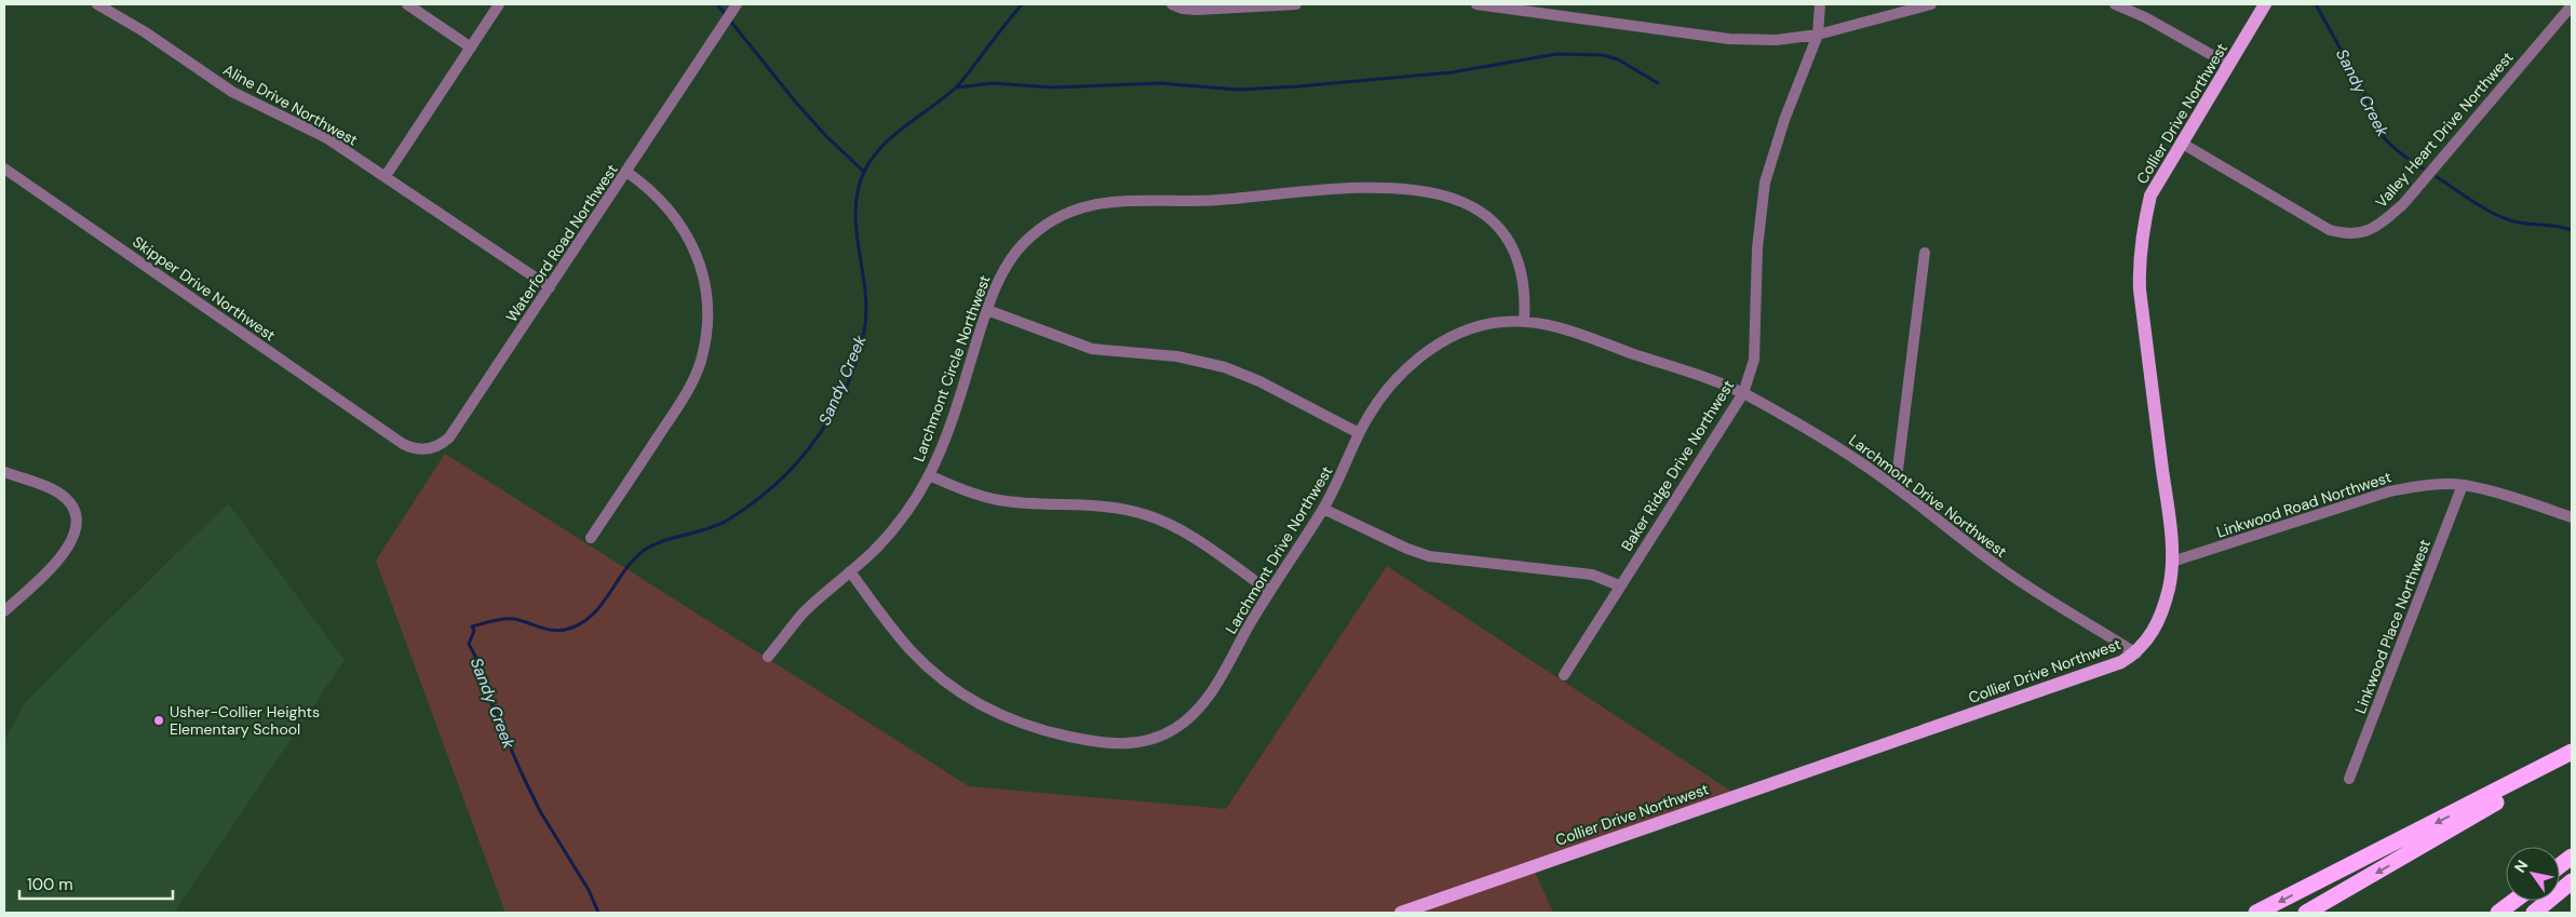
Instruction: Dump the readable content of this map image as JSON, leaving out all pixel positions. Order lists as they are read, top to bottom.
{
  "streets": {
    "main road": ["Collier Drive Northwest"],
    "street": [
      "Aline Drive Northwest",
      "Valley Heart Drive Northwest",
      "Waterford Road Northwest",
      "Skipper Drive Northwest",
      "Larchmont Circle Northwest",
      "Baker Ridge Drive Northwest",
      "Larchmont Drive Northwest",
      "Linkwood Road Northwest",
      "Linkwood Place Northwest"
    ]
  },
  "crossings": [
    ["Aline Drive Northwest", "Waterford Road Northwest"],
    ["Collier Drive Northwest", "Valley Heart Drive Northwest"],
    ["Collier Drive Northwest", "Larchmont Drive Northwest"],
    ["Collier Drive Northwest", "Linkwood Road Northwest"],
    ["Waterford Road Northwest", "Skipper Drive Northwest"],
    ["Larchmont Circle Northwest", "Larchmont Drive Northwest"],
    ["Baker Ridge Drive Northwest", "Larchmont Drive Northwest"],
    ["Linkwood Road Northwest", "Linkwood Place Northwest"]
  ],
  "water": ["Sandy Creek"],
  "places": ["Usher-Collier Heights Elementary School"],
  "scale_bar": "100 m",
  "north": "top left"
}
